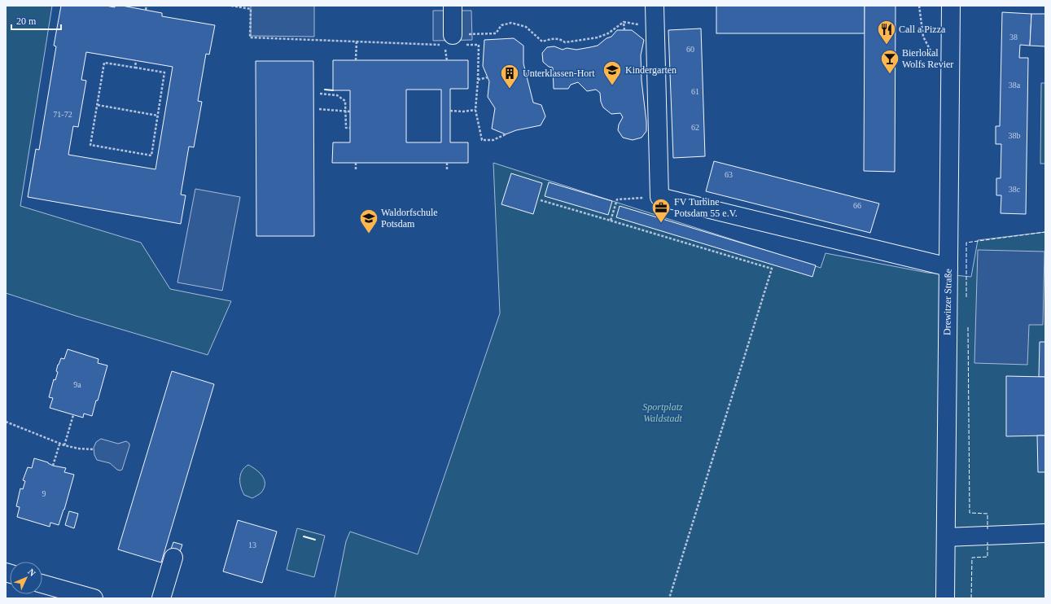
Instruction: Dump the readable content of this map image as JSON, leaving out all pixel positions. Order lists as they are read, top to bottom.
{
  "streets": {
    "street": ["Drewitzer Straße"]
  },
  "parks": ["Sportplatz Waldstadt"],
  "places": {
    "restaurant": ["Call a Pizza"],
    "bar": ["Bierlokal Wolfs Revier"],
    "school or university": ["Kindergarten", "Waldorfschule Potsdam"],
    "building": ["Unterklassen-Hort"],
    "office": ["FV Turbine Potsdam 55 e.V."]
  },
  "house_numbers": [
    "38",
    "60",
    "38a",
    "61",
    "71-72",
    "62",
    "38b",
    "63",
    "38c",
    "66",
    "9a",
    "9",
    "13"
  ],
  "scale_bar": "20 m",
  "north": "top right"
}
